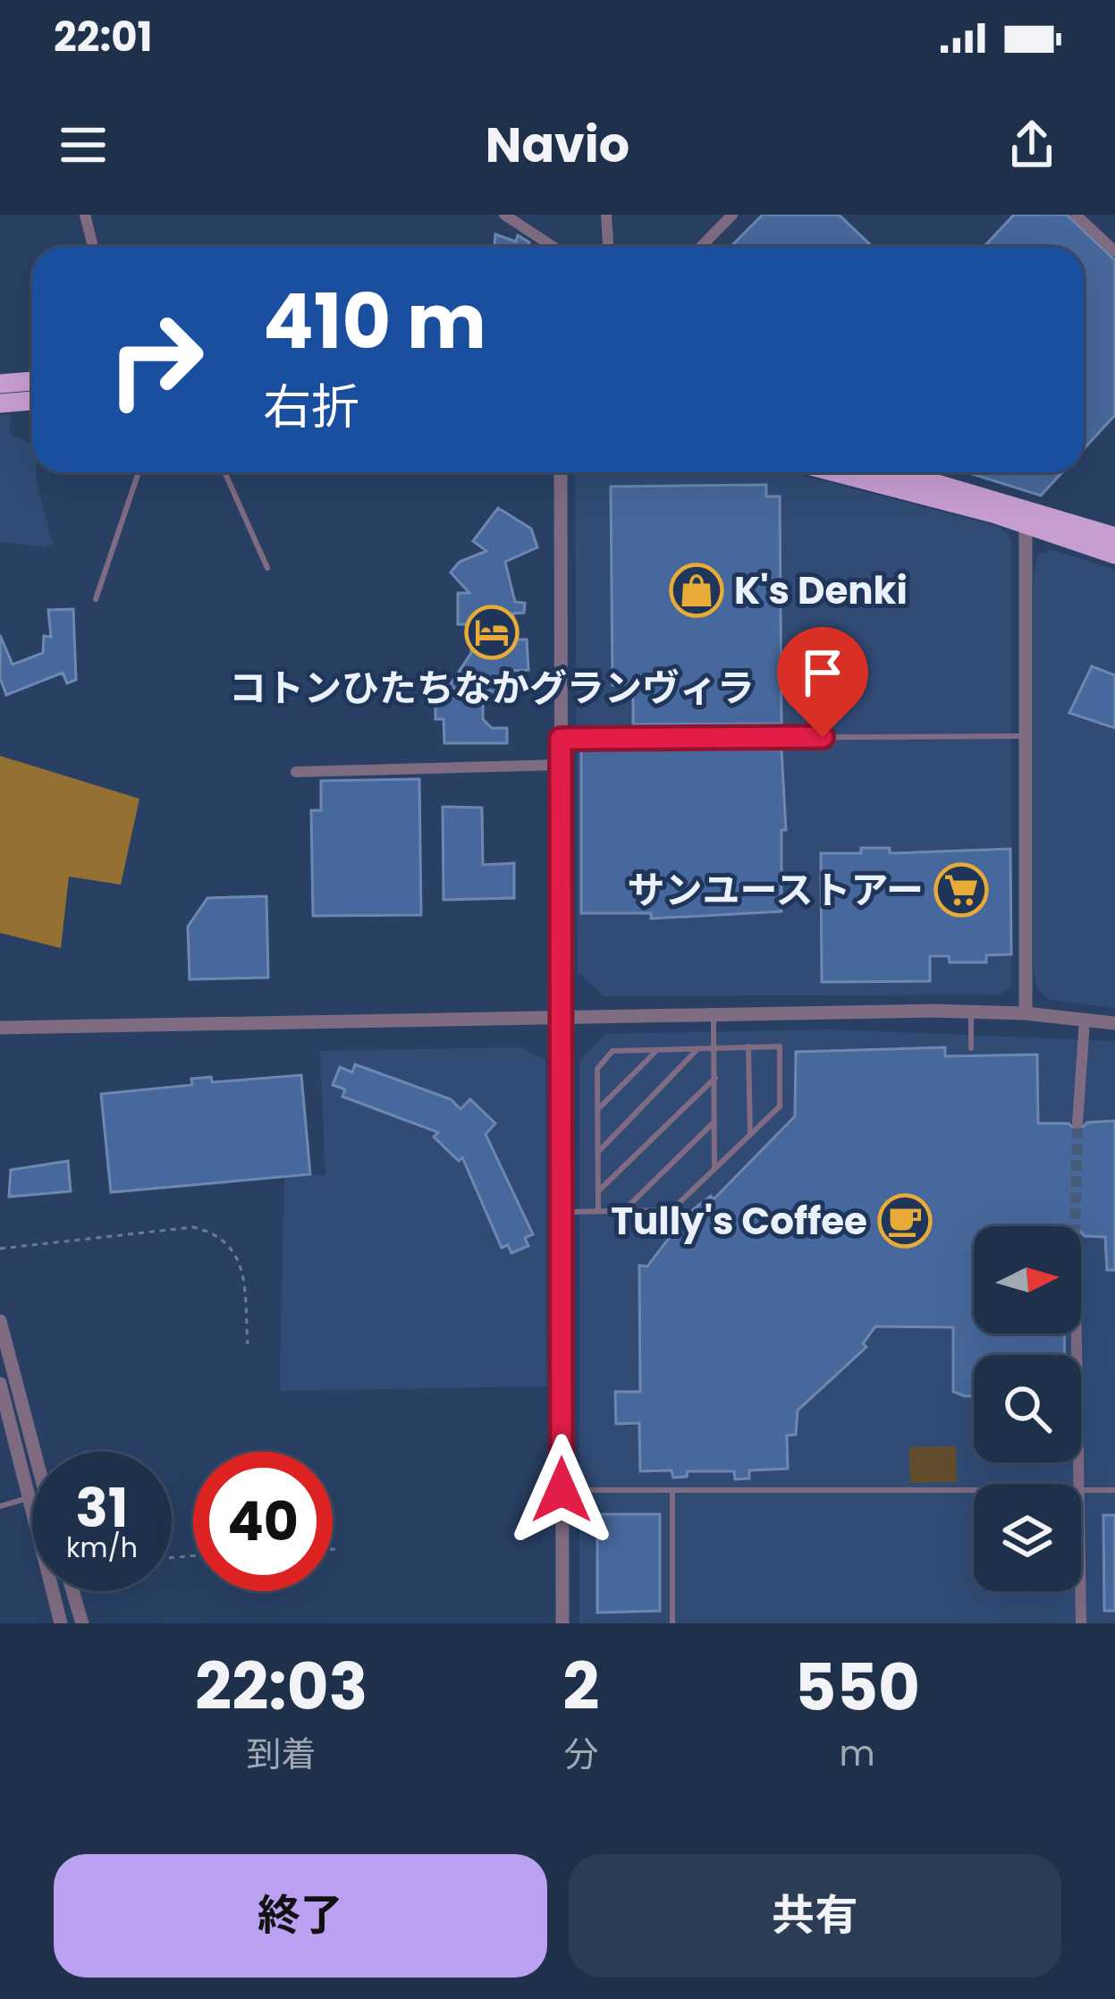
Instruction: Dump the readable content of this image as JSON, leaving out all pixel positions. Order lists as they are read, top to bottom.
{
  "places": {
    "shop": ["K's Denki"],
    "hotel": ["コトンひたちなかグランヴィラ"],
    "supermarket": ["サンユーストアー"],
    "cafe": ["Tully's Coffee"]
  },
  "north": "right",
  "page": {
    "status": "22:01",
    "header": "Navio",
    "turn": ["410 m", "右折"],
    "speed": "31 km/h",
    "limit": "40",
    "eta": [
      "22:03",
      "到着",
      "2",
      "分",
      "550",
      "m"
    ],
    "buttons": ["終了", "共有"]
  }
}
